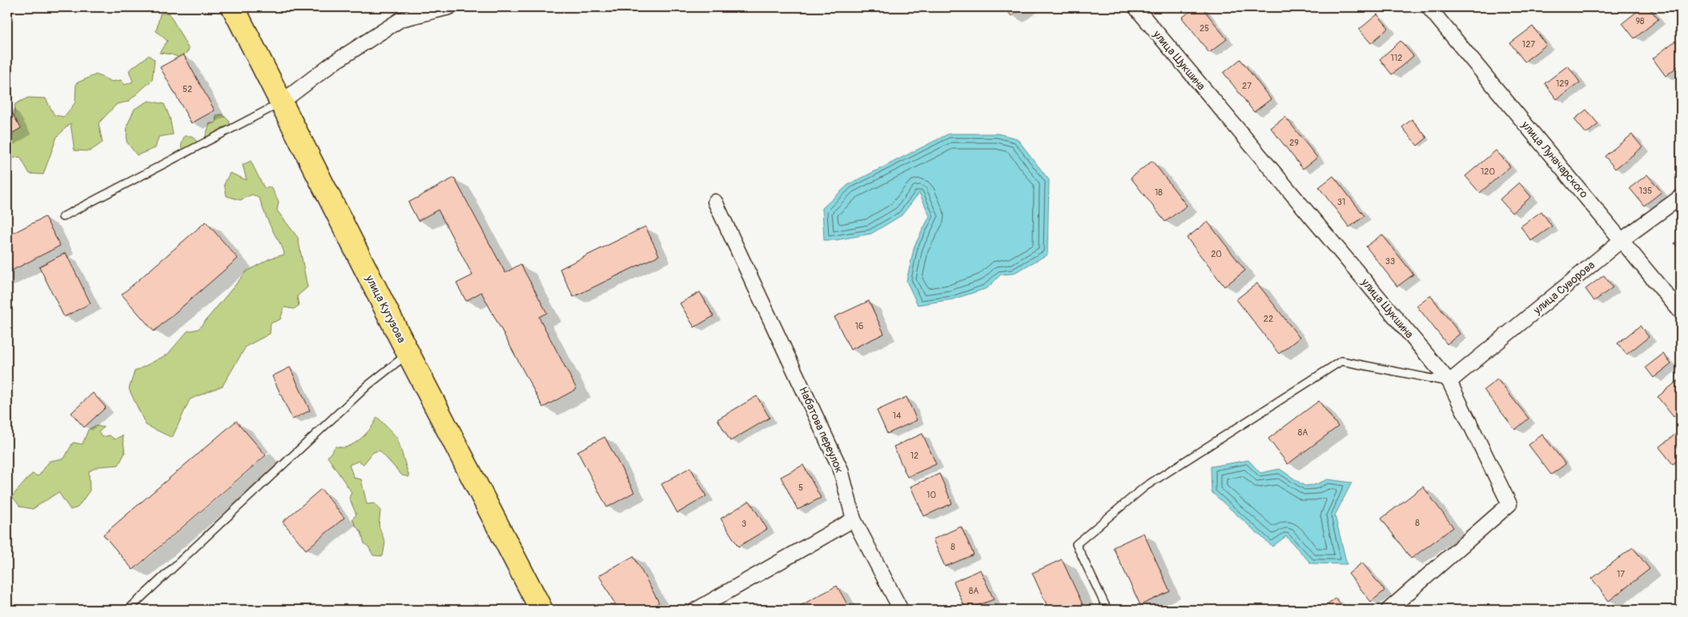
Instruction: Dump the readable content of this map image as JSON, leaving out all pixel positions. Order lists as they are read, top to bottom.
{
  "streets": {
    "main road": ["улица Кутузова"],
    "street": [
      "улица Шукшина",
      "улица Луначарского",
      "улица Суворова",
      "Набатова переулок"
    ]
  },
  "crossings": [
    ["улица Шукшина", "улица Суворова"],
    ["улица Луначарского", "улица Суворова"]
  ],
  "house_numbers": [
    "98",
    "25",
    "127",
    "112",
    "129",
    "27",
    "52",
    "29",
    "120",
    "135",
    "18",
    "31",
    "20",
    "33",
    "22",
    "16",
    "14",
    "8А",
    "12",
    "5",
    "10",
    "8",
    "3",
    "8",
    "17",
    "8А"
  ]
}
